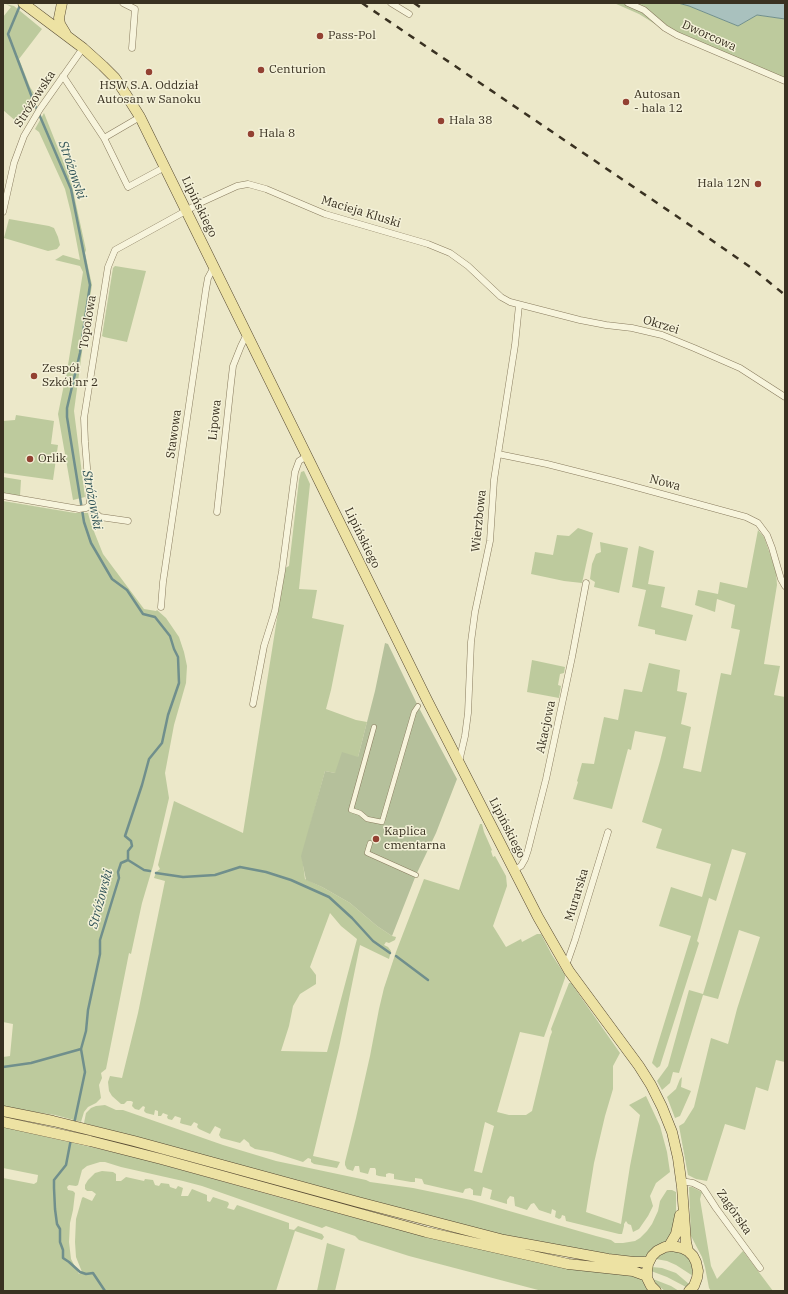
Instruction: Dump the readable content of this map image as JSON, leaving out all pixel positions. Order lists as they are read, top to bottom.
{
  "streets": {
    "main road": ["Lipińskiego"],
    "street": [
      "Dworcowa",
      "Stróżowska",
      "Macieja Kluski",
      "Topolowa",
      "Okrzei",
      "Lipowa",
      "Stawowa",
      "Nowa",
      "Wierzbowa",
      "Akacjowa",
      "Murarska",
      "Zagórska"
    ]
  },
  "crossings": [
    ["Stróżowska", "Lipińskiego"],
    ["Lipińskiego", "Macieja Kluski"],
    ["Lipińskiego", "Topolowa"],
    ["Lipińskiego", "Lipowa"],
    ["Lipińskiego", "Stawowa"],
    ["Lipińskiego", "Wierzbowa"],
    ["Lipińskiego", "Akacjowa"],
    ["Lipińskiego", "Murarska"],
    ["Lipińskiego", "Zagórska"],
    ["Macieja Kluski", "Topolowa"],
    ["Macieja Kluski", "Okrzei"],
    ["Macieja Kluski", "Wierzbowa"],
    ["Okrzei", "Wierzbowa"],
    ["Nowa", "Wierzbowa"]
  ],
  "water": ["Stróżowski"],
  "places": [
    "Pass-Pol",
    "Centurion",
    "HSW S.A. Oddział Autosan w Sanoku",
    "Autosan - hala 12",
    "Hala 38",
    "Hala 8",
    "Hala 12N",
    "Zespół Szkół nr 2",
    "Orlik",
    "Kaplica cmentarna"
  ]
}
